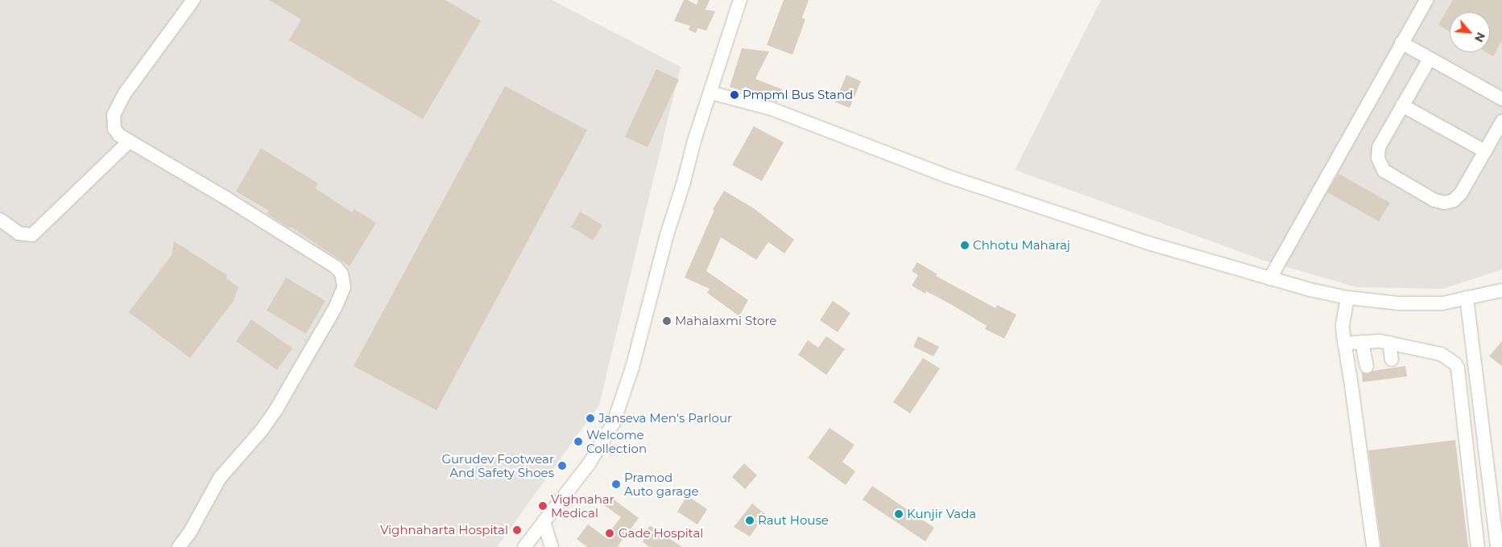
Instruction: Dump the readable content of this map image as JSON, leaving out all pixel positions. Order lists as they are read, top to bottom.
{
  "places": [
    "Pmpml Bus Stand",
    "Chhotu Maharaj",
    "Mahalaxmi Store",
    "Janseva Men's Parlour",
    "Welcome Collection",
    "Gurudev Footwear And Safety Shoes",
    "Pramod Auto garage",
    "Vighnahar Medical",
    "Kunjir Vada",
    "Raut House",
    "Vighnaharta Hospital",
    "Gade Hospital"
  ],
  "north": "bottom right"
}
